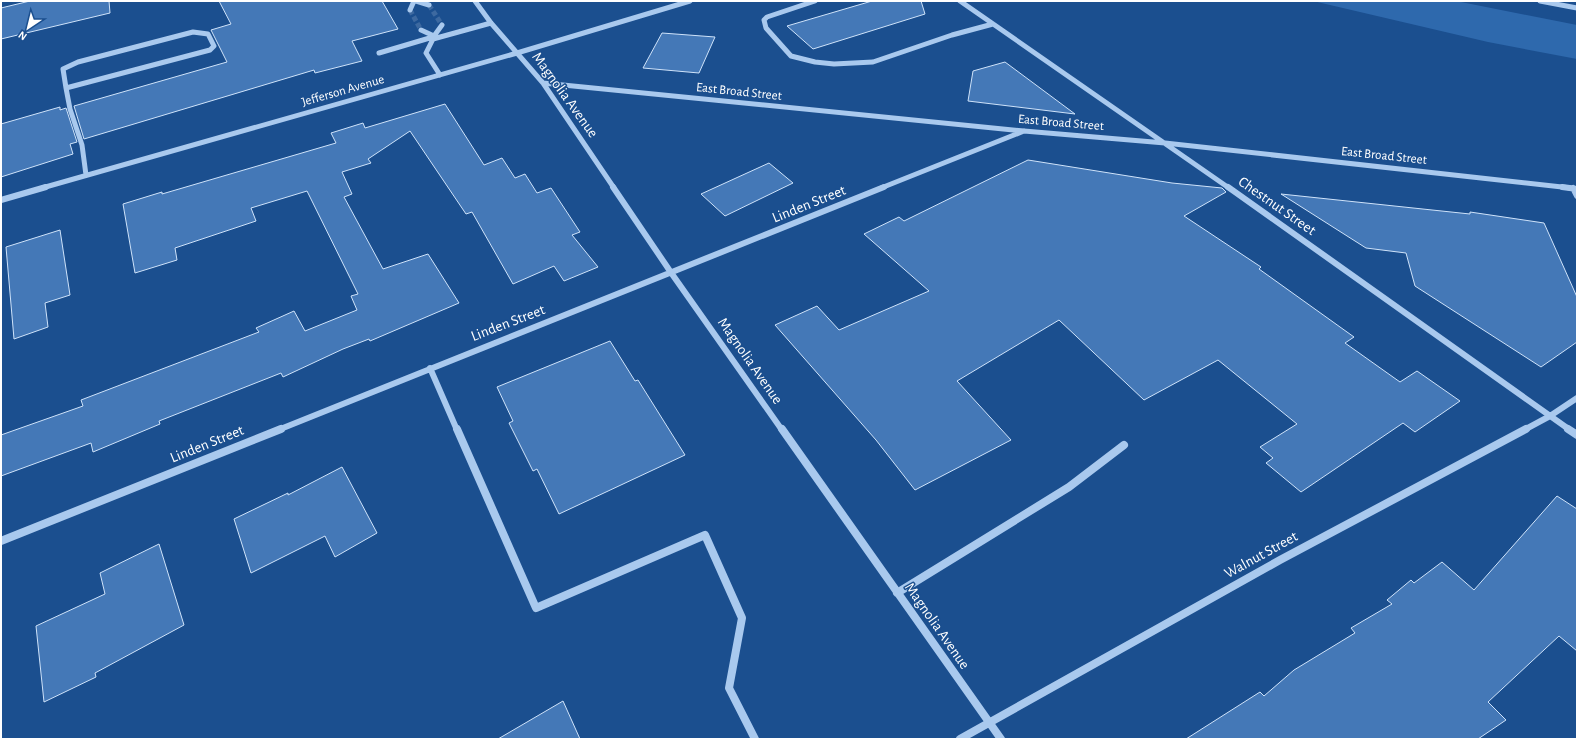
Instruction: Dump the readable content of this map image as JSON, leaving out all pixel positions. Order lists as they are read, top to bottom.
{
  "streets": {
    "street": [
      "Jefferson Avenue",
      "East Broad Street",
      "Magnolia Avenue",
      "Linden Street",
      "Chestnut Street",
      "Walnut Street"
    ]
  },
  "crossings": [
    ["Jefferson Avenue", "Magnolia Avenue"],
    ["East Broad Street", "Magnolia Avenue"],
    ["East Broad Street", "Linden Street"],
    ["East Broad Street", "Chestnut Street"],
    ["Magnolia Avenue", "Linden Street"],
    ["Magnolia Avenue", "Walnut Street"],
    ["Chestnut Street", "Walnut Street"]
  ],
  "north": "bottom left"
}
